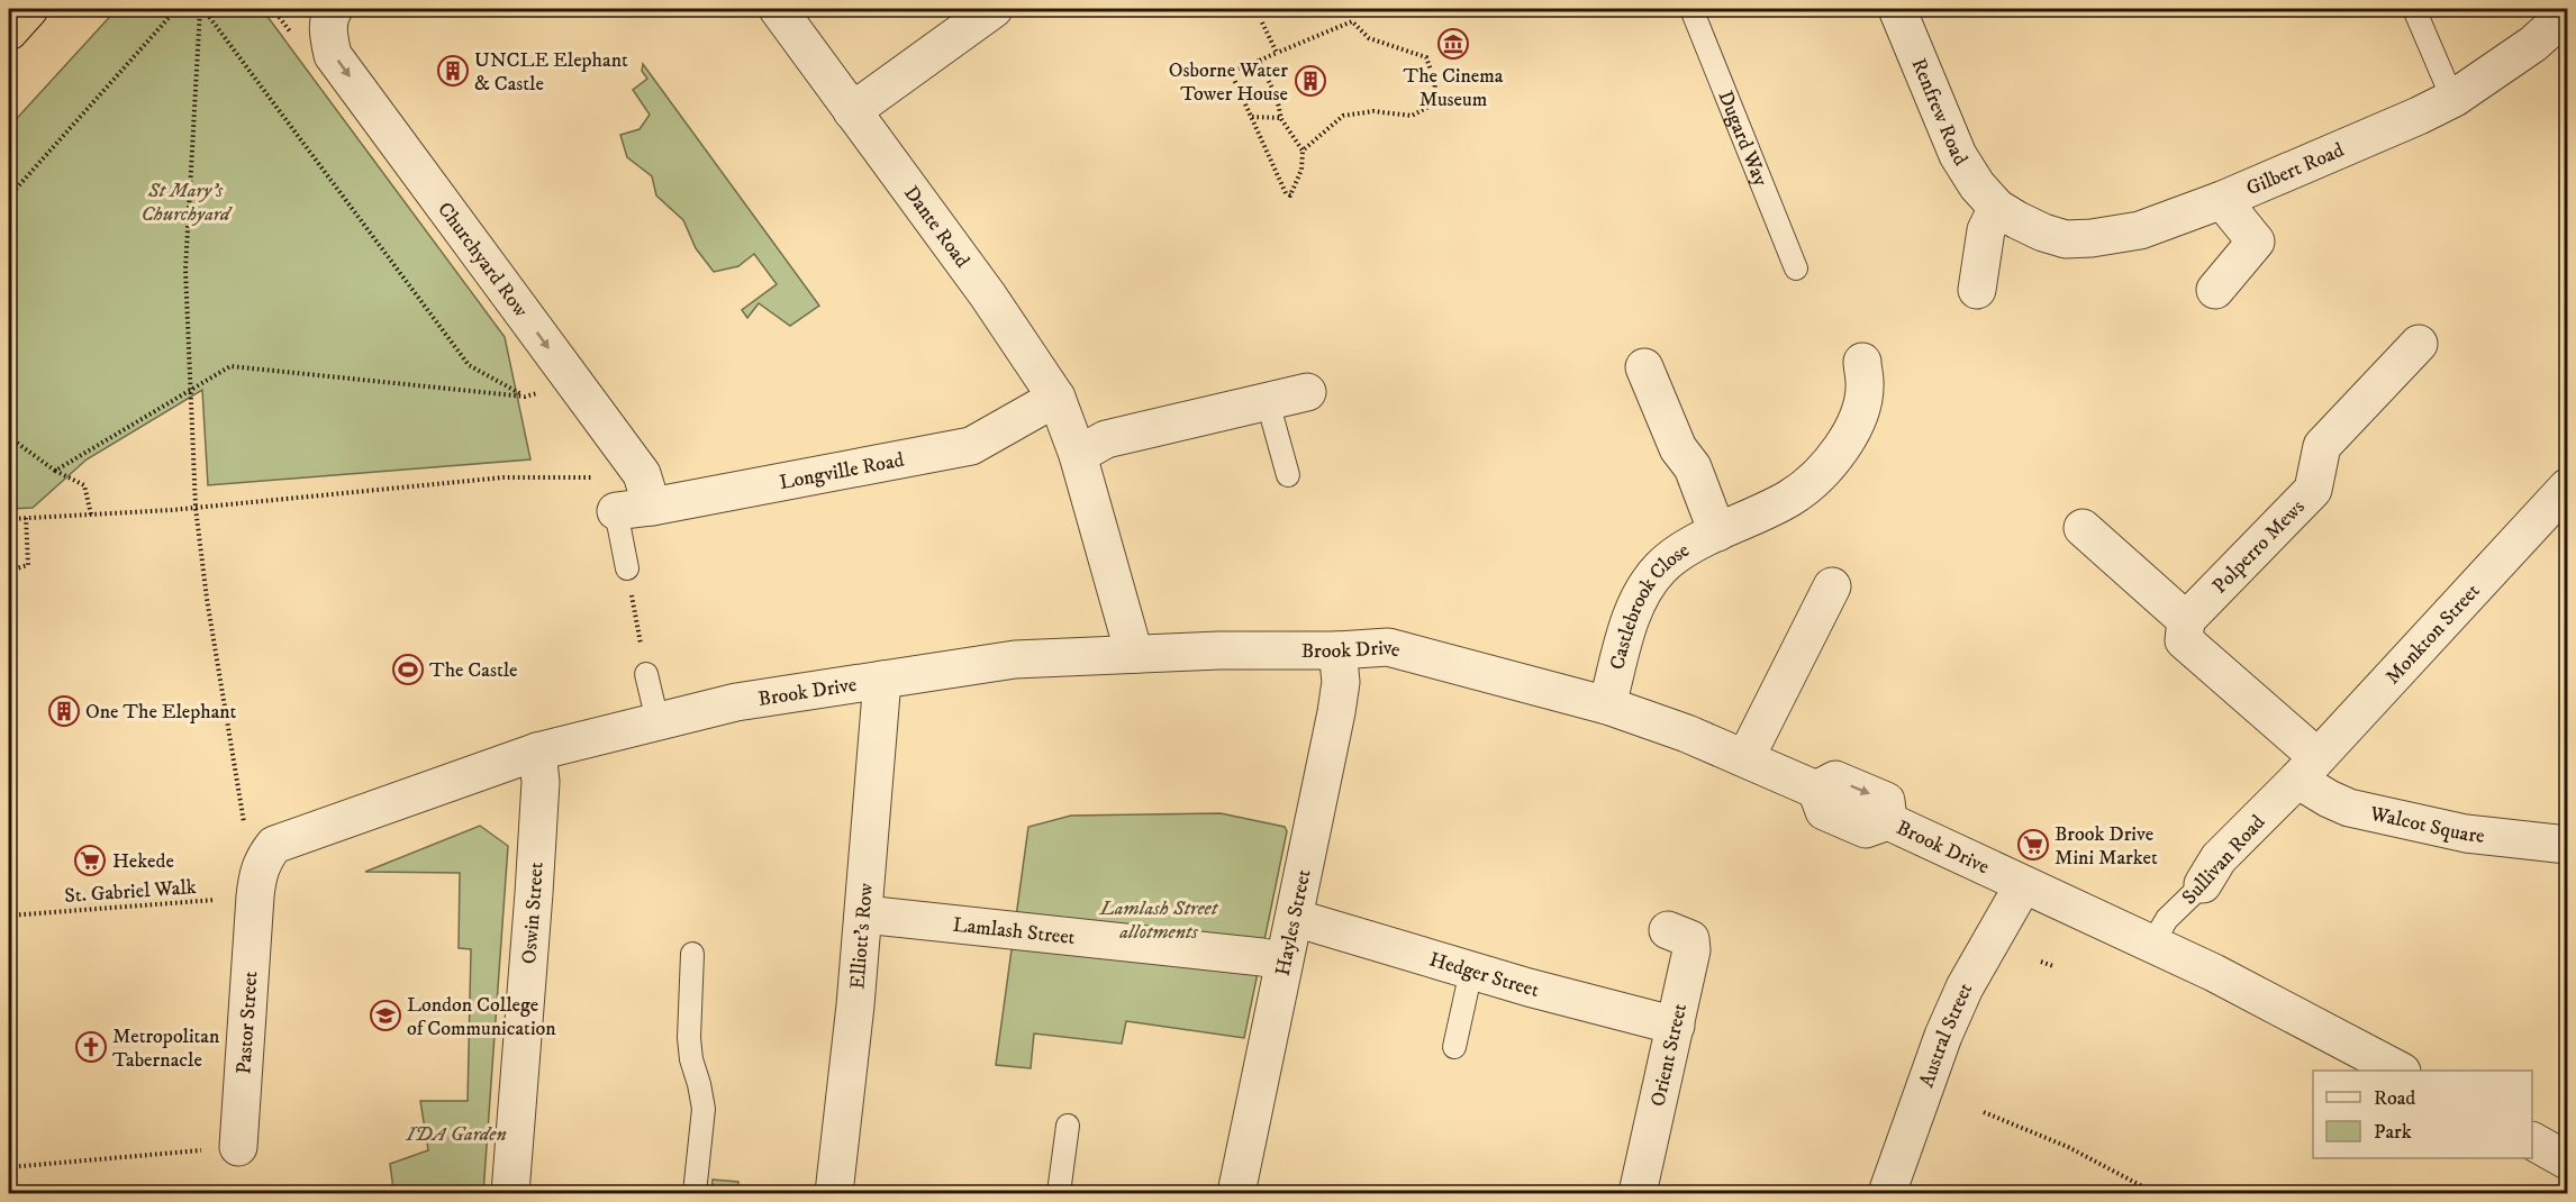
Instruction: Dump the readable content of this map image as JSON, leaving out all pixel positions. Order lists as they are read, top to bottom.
{
  "streets": {
    "street": [
      "Renfrew Road",
      "Gilbert Road",
      "Dante Road",
      "Churchyard Row",
      "Longville Road",
      "Polperro Mews",
      "Castlebrook Close",
      "Monkton Street",
      "Brook Drive",
      "Walcot Square",
      "Sullivan Road",
      "Oswin Street",
      "Hayles Street",
      "Lamlash Street",
      "Elliott's Row",
      "Hedger Street",
      "Pastor Street",
      "Austral Street",
      "Orient Street"
    ],
    "lane": ["Dugard Way"],
    "path": ["St. Gabriel Walk"]
  },
  "crossings": [
    ["Renfrew Road", "Gilbert Road"],
    ["Dante Road", "Longville Road"],
    ["Dante Road", "Brook Drive"],
    ["Churchyard Row", "Longville Road"],
    ["Castlebrook Close", "Brook Drive"],
    ["Monkton Street", "Walcot Square"],
    ["Monkton Street", "Sullivan Road"],
    ["Brook Drive", "Sullivan Road"],
    ["Brook Drive", "Oswin Street"],
    ["Brook Drive", "Hayles Street"],
    ["Brook Drive", "Elliott's Row"],
    ["Brook Drive", "Austral Street"],
    ["Walcot Square", "Sullivan Road"],
    ["St. Gabriel Walk", "Pastor Street"],
    ["Hayles Street", "Lamlash Street"],
    ["Hayles Street", "Hedger Street"],
    ["Lamlash Street", "Elliott's Row"],
    ["Hedger Street", "Orient Street"]
  ],
  "one_way": ["Churchyard Row"],
  "parks": ["St Mary's Churchyard", "Lamlash Street allotments", "IDA Garden"],
  "places": {
    "museum": ["The Cinema Museum"],
    "building": ["UNCLE Elephant & Castle", "Osborne Water Tower House", "One The Elephant"],
    "sports": ["The Castle"],
    "supermarket": ["Brook Drive Mini Market", "Hekede"],
    "school or university": ["London College of Communication"],
    "church": ["Metropolitan Tabernacle"]
  },
  "legend": ["Road", "Park"]
}
